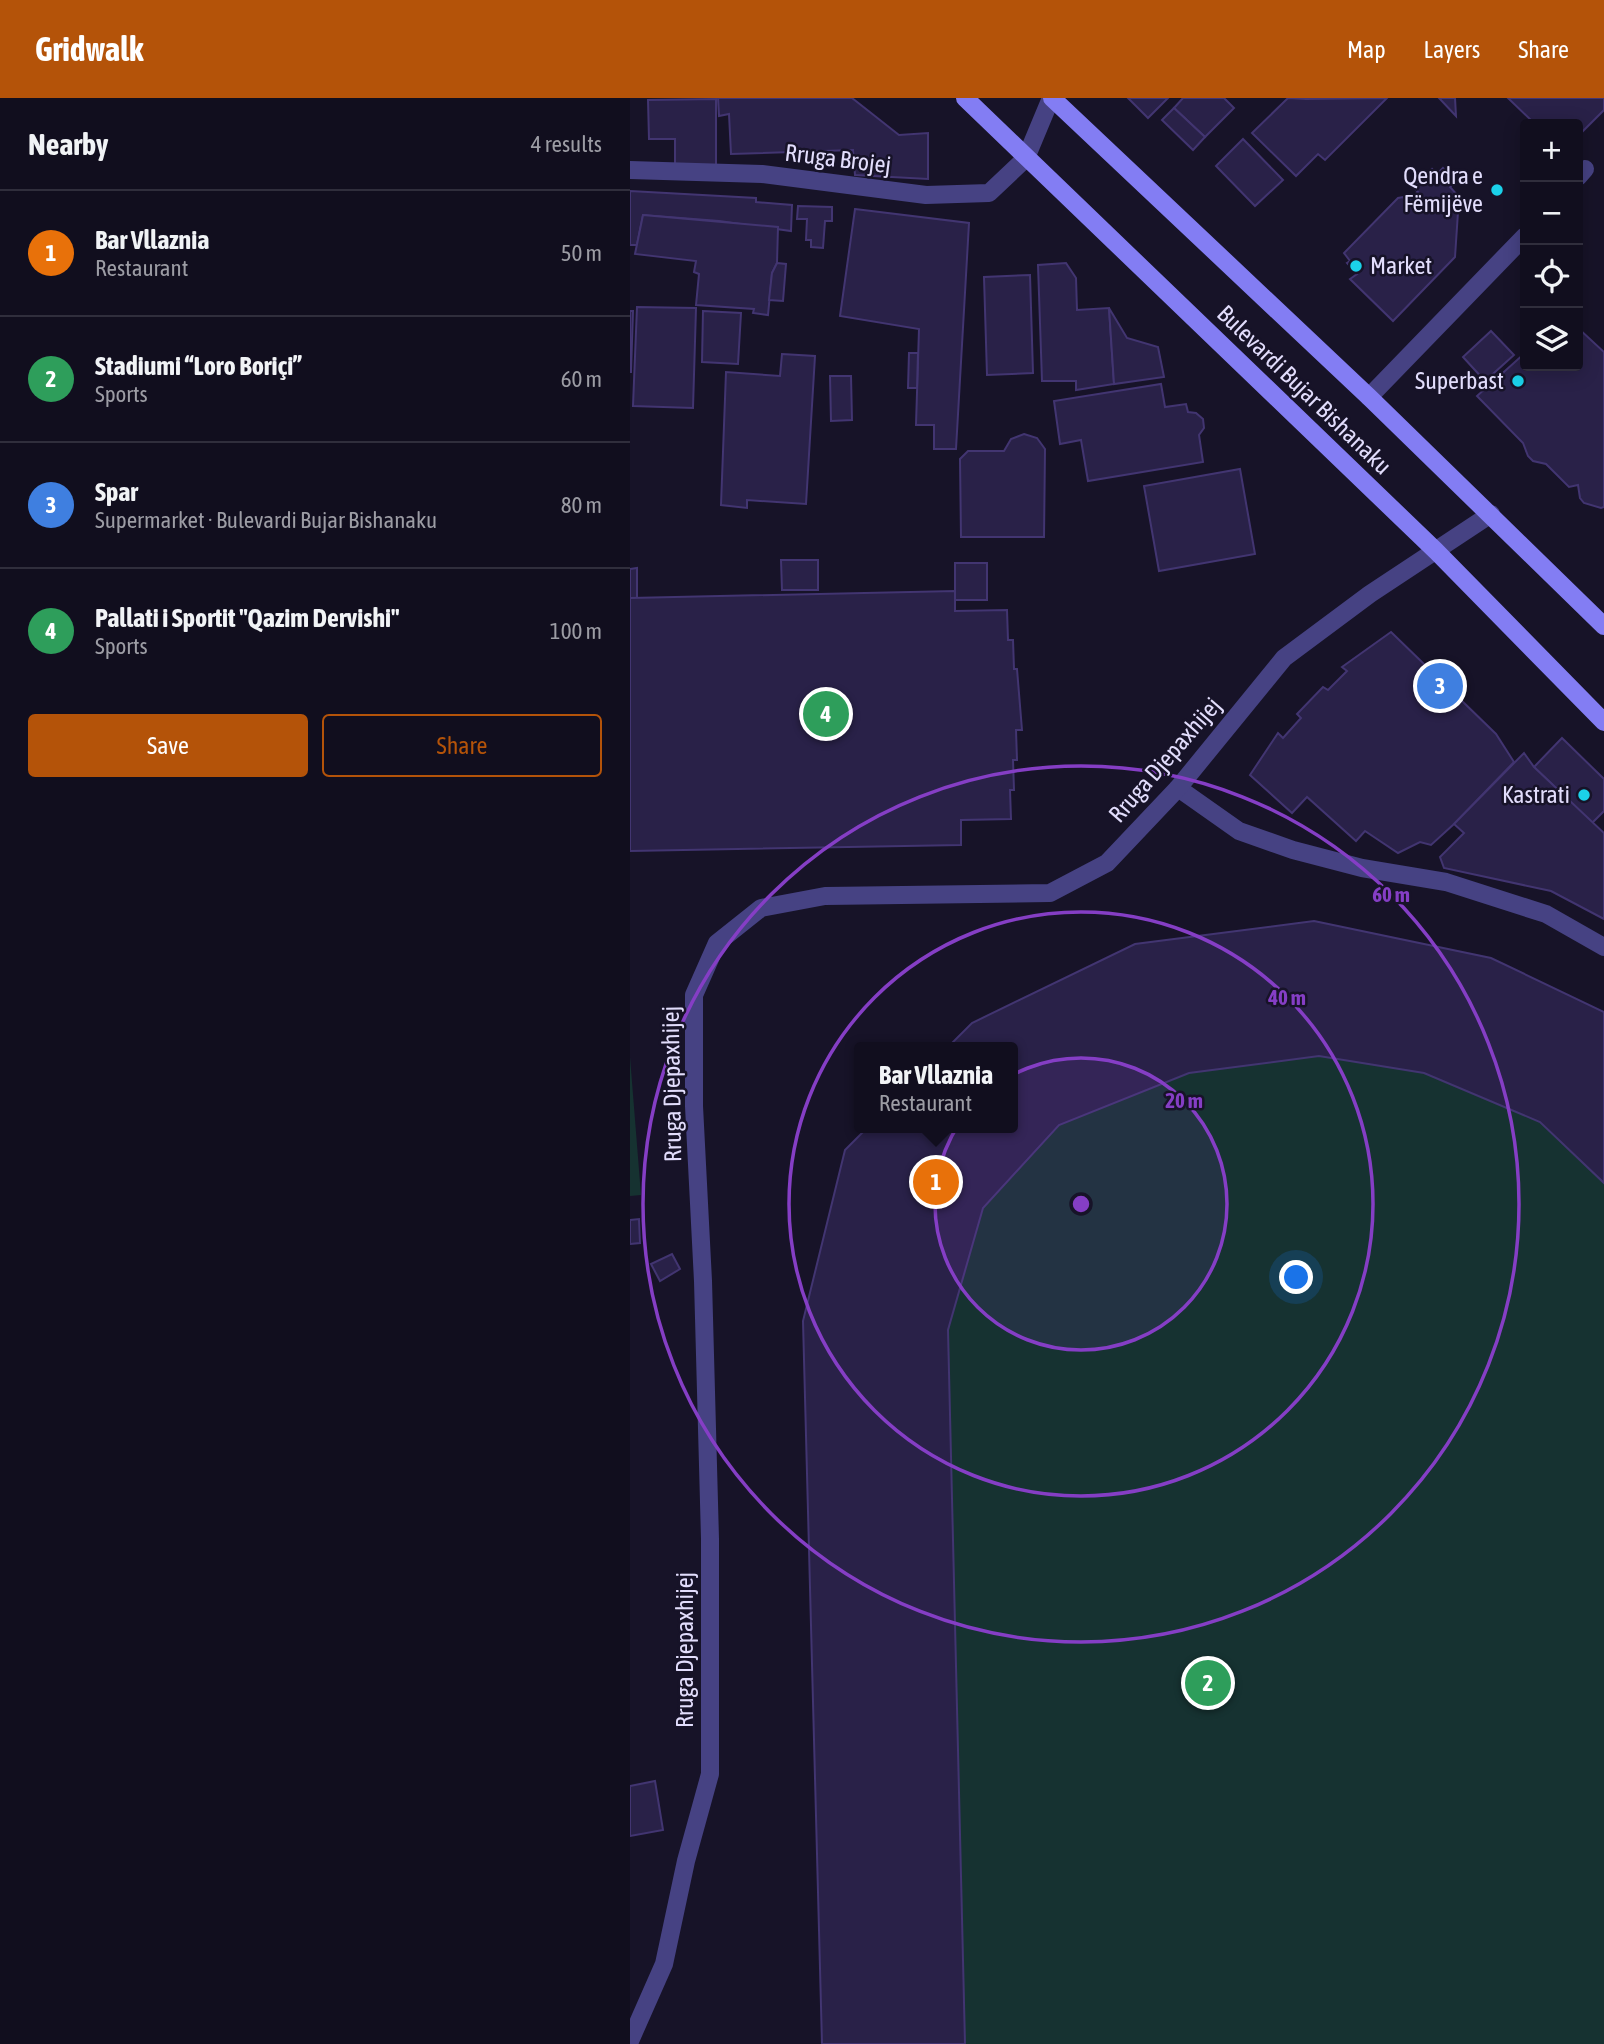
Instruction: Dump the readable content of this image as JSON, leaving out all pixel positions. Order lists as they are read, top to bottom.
{
  "streets": {
    "main road": ["Bulevardi Bujar Bishanaku"],
    "street": ["Rruga Brojej", "Rruga Djepaxhijej"]
  },
  "crossings": [
    ["Rruga Brojej", "Bulevardi Bujar Bishanaku"],
    ["Bulevardi Bujar Bishanaku", "Rruga Djepaxhijej"]
  ],
  "places": [
    "Qendra e Fëmijëve",
    "Market",
    "Superbast",
    "Kastrati"
  ],
  "page": {
    "header": "Gridwalk",
    "nav": ["Map", "Layers", "Share"],
    "heading": ["Nearby", "4 results"],
    "map_buttons": ["+", "−"],
    "list": [
      {
        "mark": "1",
        "name": "Bar Vllaznia",
        "note": "Restaurant",
        "value": "50 m"
      },
      {
        "mark": "2",
        "name": "Stadiumi “Loro Boriçi”",
        "note": "Sports",
        "value": "60 m"
      },
      {
        "mark": "3",
        "name": "Spar",
        "note": "Supermarket · Bulevardi Bujar Bishanaku",
        "value": "80 m"
      },
      {
        "mark": "4",
        "name": "Pallati i Sportit \"Qazim Dervishi\"",
        "note": "Sports",
        "value": "100 m"
      }
    ],
    "pins": [
      "3",
      "4",
      "1",
      "2"
    ],
    "buttons": ["Save", "Share"],
    "popup": ["Bar Vllaznia", "Restaurant"]
  },
  "rings": ["60 m", "40 m", "20 m"]
}
